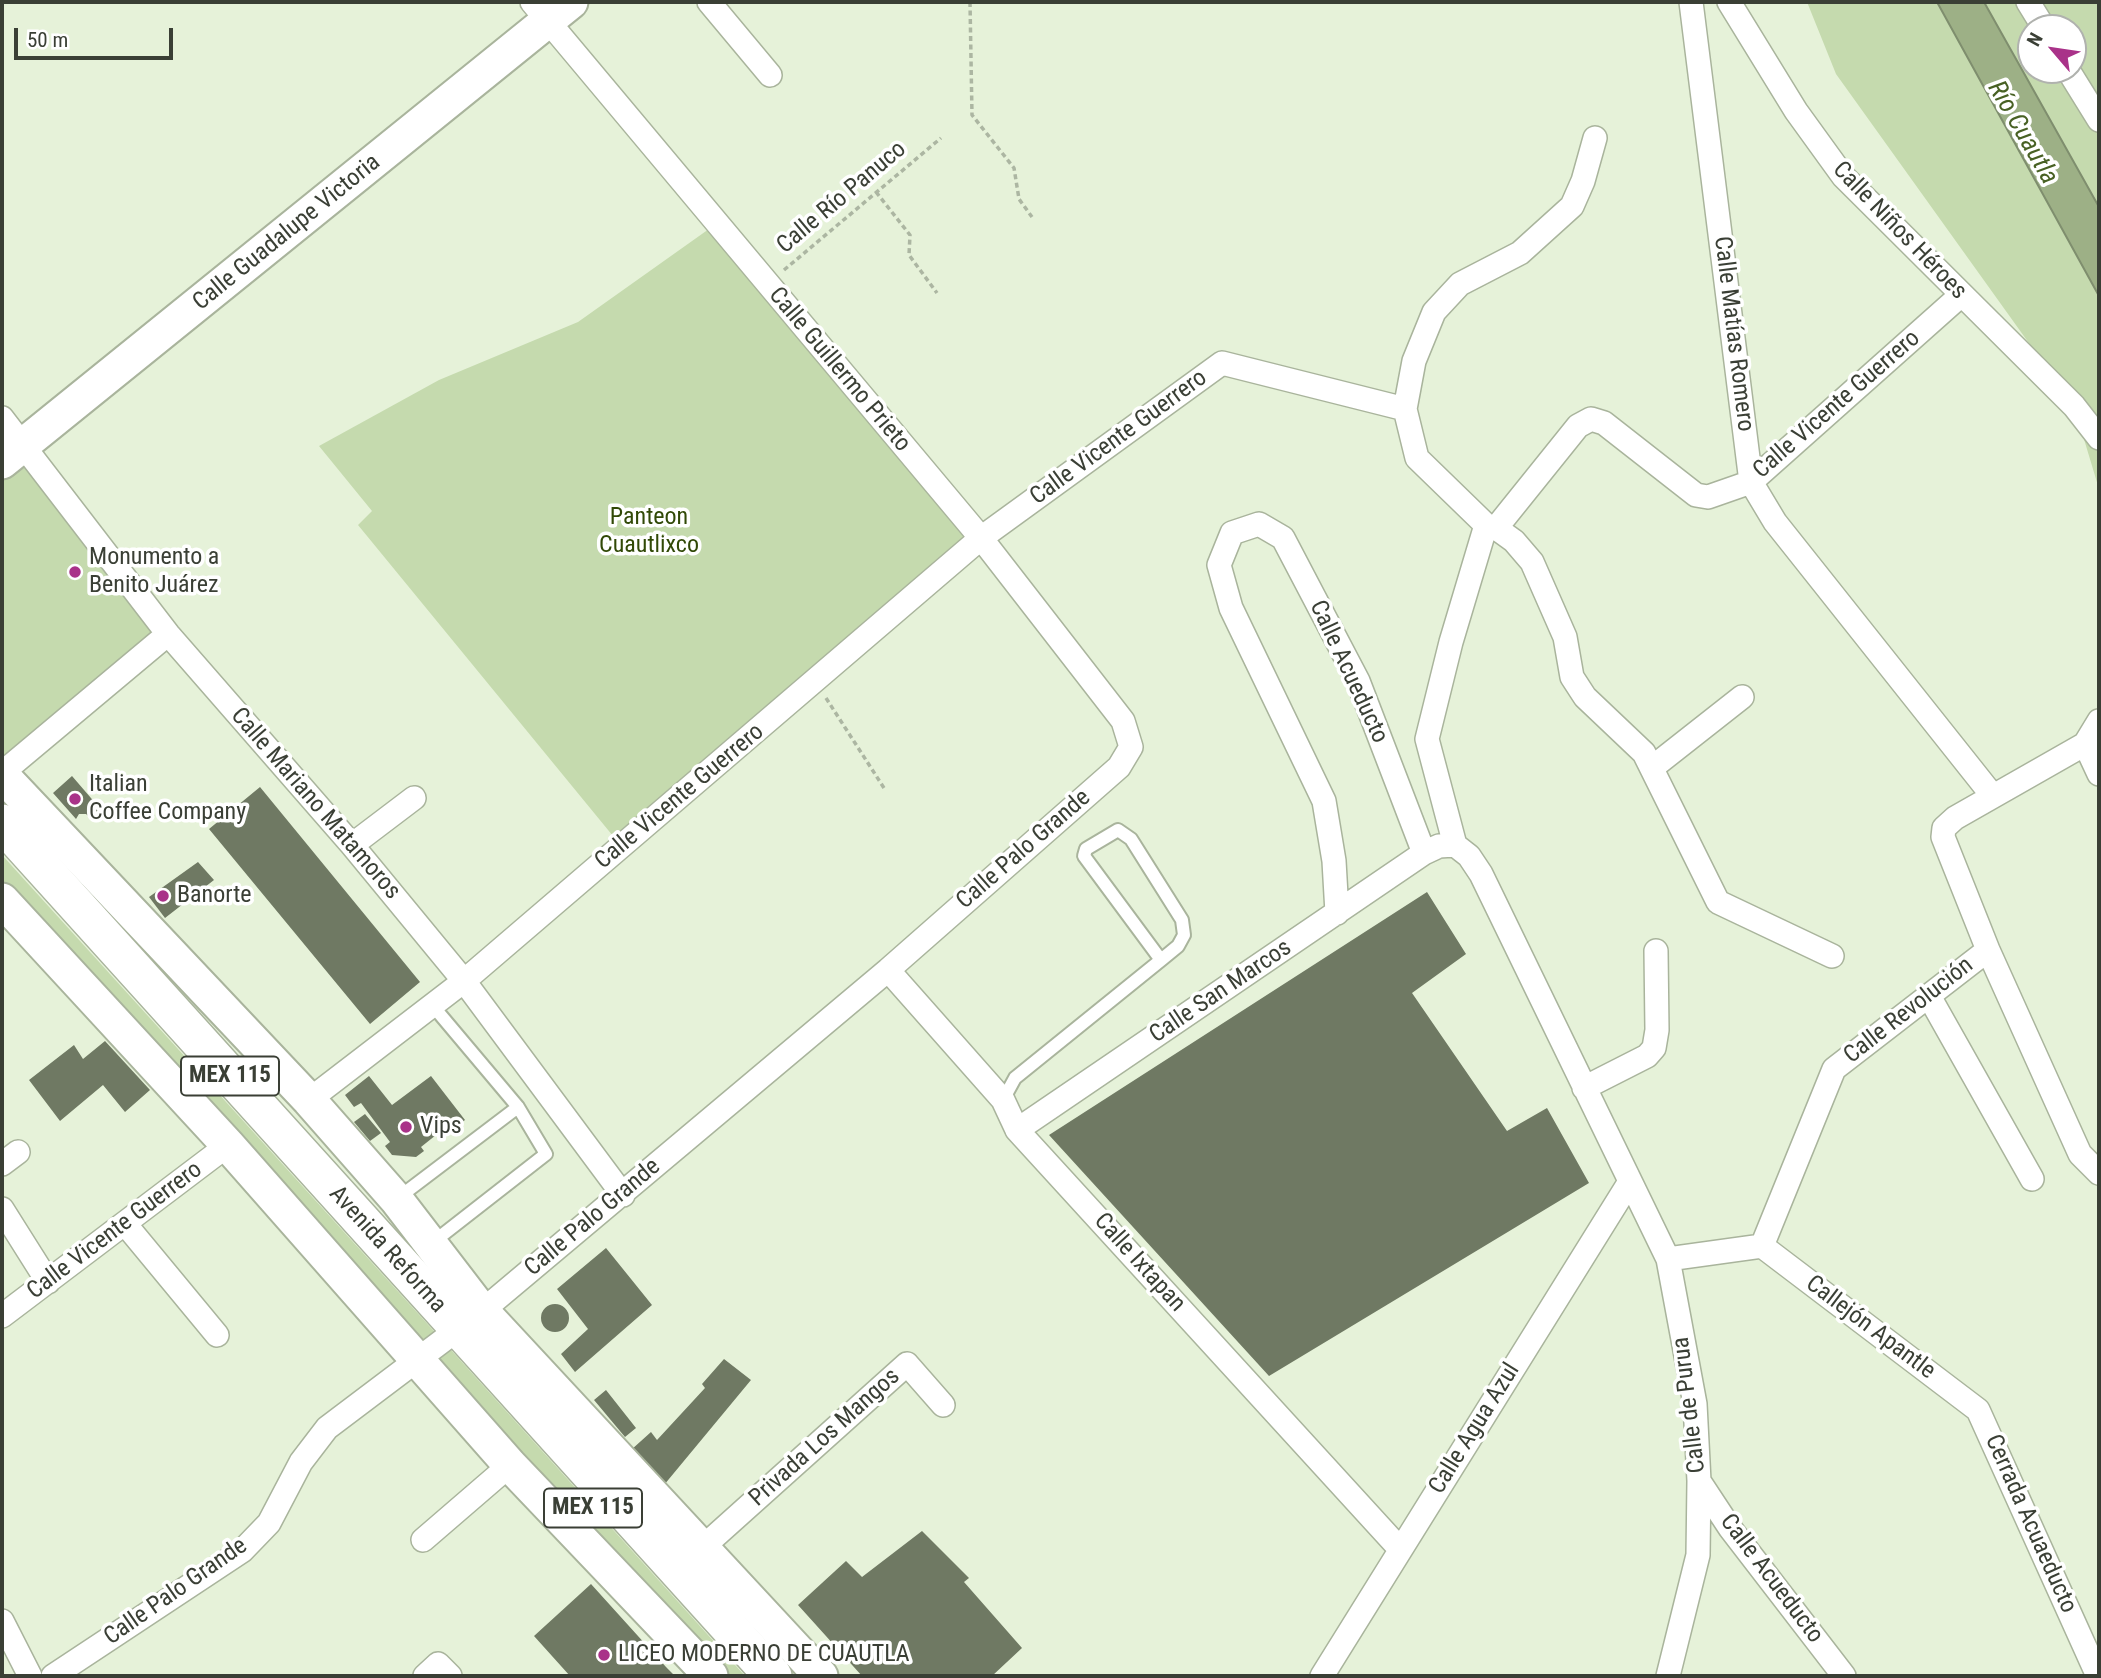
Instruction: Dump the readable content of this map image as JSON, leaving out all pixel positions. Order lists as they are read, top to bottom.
{
  "streets": {
    "main road": ["MEX 115", "Avenida Reforma"],
    "street": [
      "Calle Niños Héroes",
      "Calle Guadalupe Victoria",
      "Calle Matías Romero",
      "Calle Guillermo Prieto",
      "Calle Vicente Guerrero",
      "Calle Acueducto",
      "Calle Mariano Matamoros",
      "Calle Palo Grande",
      "Calle San Marcos",
      "Calle Revolución",
      "Calle Ixtapan",
      "Callejón Apantle",
      "Calle de Purua",
      "Calle Agua Azul",
      "Privada Los Mangos",
      "Cerrada Acuaeducto"
    ],
    "path": ["Calle Río Panuco"]
  },
  "crossings": [
    ["Calle Río Panuco", "Calle Guillermo Prieto"],
    ["Calle Niños Héroes", "Calle Vicente Guerrero"],
    ["Calle Guadalupe Victoria", "Calle Guillermo Prieto"],
    ["Calle Guadalupe Victoria", "Calle Mariano Matamoros"],
    ["Calle Matías Romero", "Calle Vicente Guerrero"],
    ["Calle Matías Romero", "Calle Revolución"],
    ["Calle Guillermo Prieto", "Calle Vicente Guerrero"],
    ["Calle Guillermo Prieto", "Calle Palo Grande"],
    ["Calle Vicente Guerrero", "Calle Mariano Matamoros"],
    ["Calle Acueducto", "Calle San Marcos"],
    ["Calle Acueducto", "Calle de Purua"],
    ["Calle Mariano Matamoros", "Calle Palo Grande"],
    ["Calle Palo Grande", "Avenida Reforma"],
    ["Calle Palo Grande", "Calle Ixtapan"],
    ["Calle San Marcos", "Calle Ixtapan"],
    ["Calle Revolución", "Callejón Apantle"],
    ["Calle Ixtapan", "Calle Agua Azul"],
    ["Callejón Apantle", "Cerrada Acuaeducto"],
    ["Calle de Purua", "Calle Agua Azul"]
  ],
  "water": ["Río Cuautla"],
  "parks": ["Panteon Cuautlixco"],
  "places": [
    "Monumento a Benito Juárez",
    "Italian Coffee Company",
    "Banorte",
    "Vips",
    "LICEO MODERNO DE CUAUTLA"
  ],
  "scale_bar": "50 m",
  "north": "top left"
}
